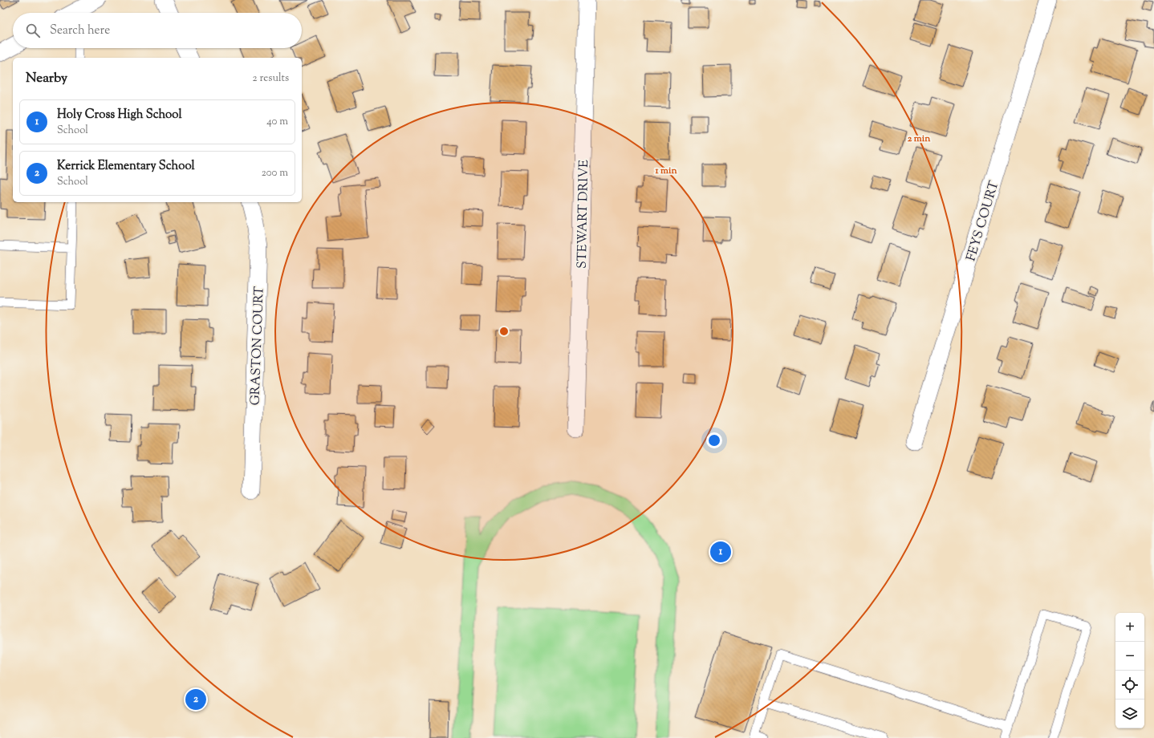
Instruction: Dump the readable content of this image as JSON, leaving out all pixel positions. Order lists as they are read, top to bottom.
{
  "streets": {
    "street": ["STEWART DRIVE", "FEYS COURT", "GRASTON COURT"]
  },
  "page": {
    "search": "Search here",
    "heading": ["Nearby", "2 results"],
    "list": [
      {
        "mark": "1",
        "name": "Holy Cross High School",
        "note": "School",
        "value": "40 m"
      },
      {
        "mark": "2",
        "name": "Kerrick Elementary School",
        "note": "School",
        "value": "200 m"
      }
    ],
    "pins": ["1", "2"],
    "map_buttons": ["+", "−"]
  },
  "rings": ["2 min", "1 min"]
}
